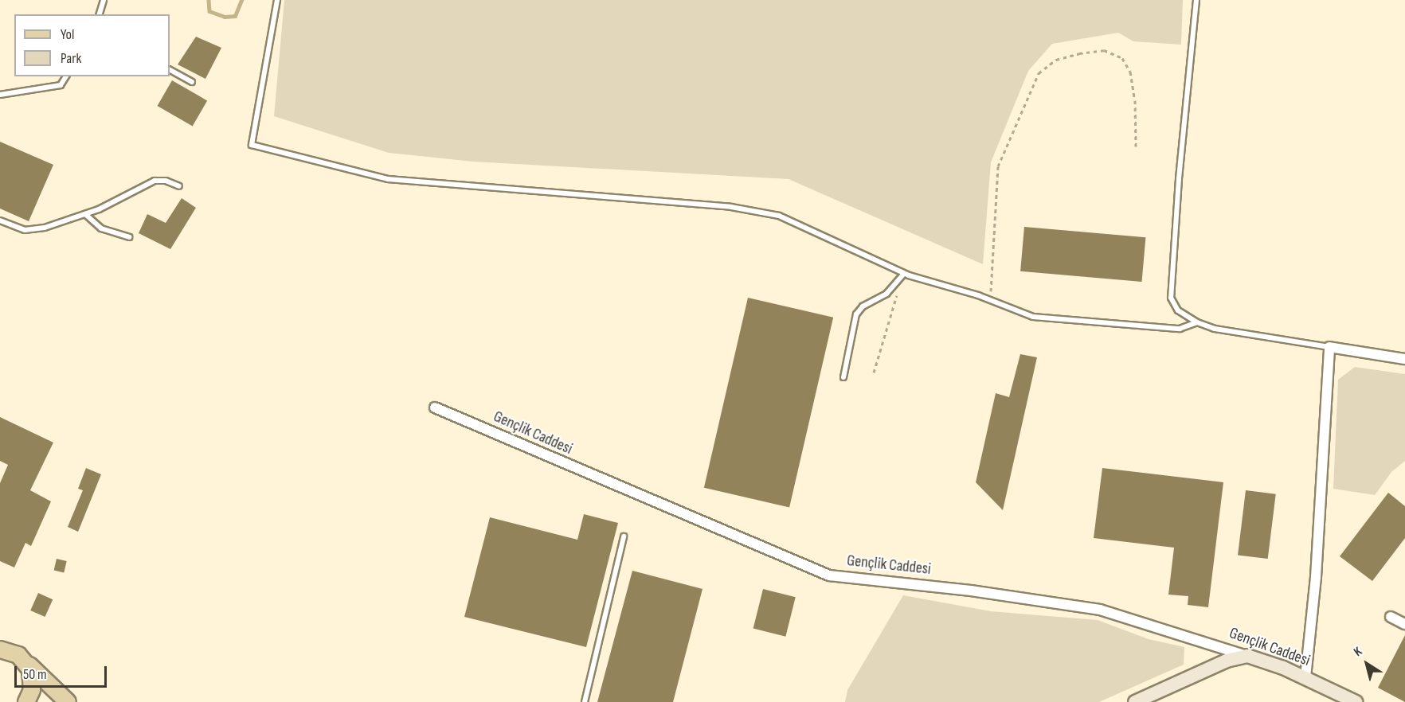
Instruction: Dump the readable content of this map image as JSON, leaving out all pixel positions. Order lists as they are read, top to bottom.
{
  "streets": {
    "street": ["Gençlik Caddesi"]
  },
  "legend": ["Yol", "Park"],
  "scale_bar": "50 m",
  "north": "top left"
}
